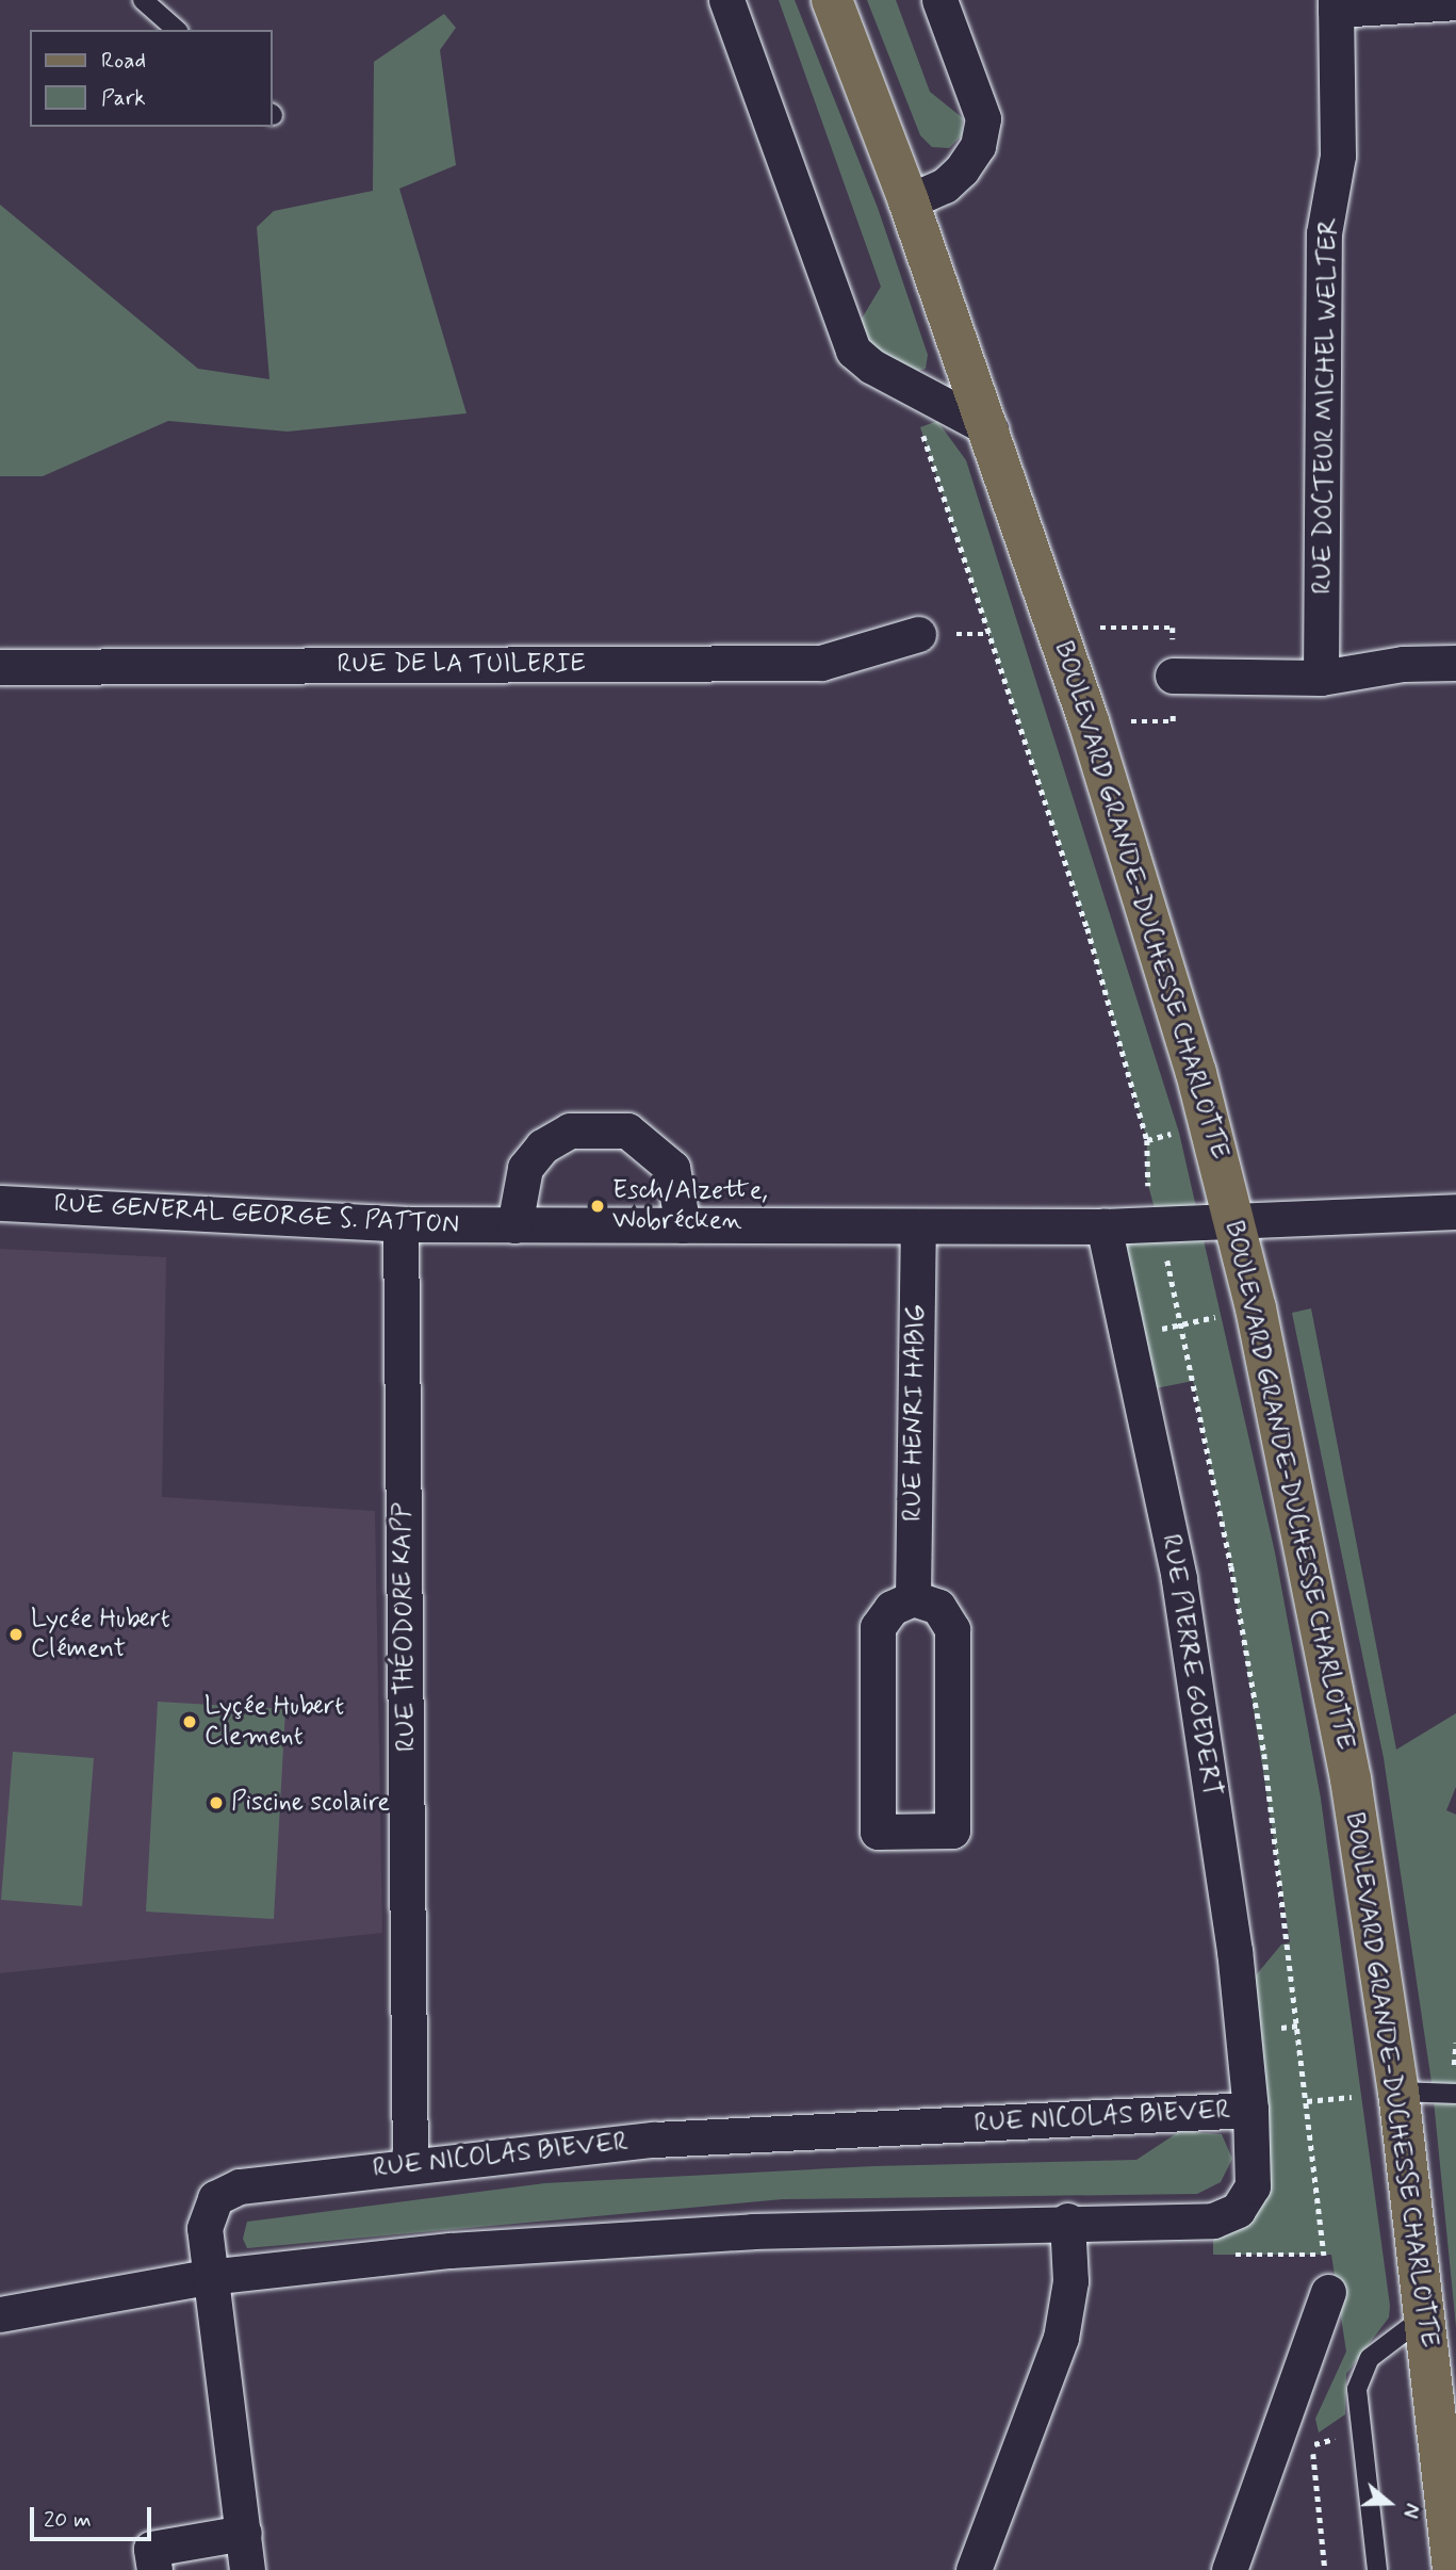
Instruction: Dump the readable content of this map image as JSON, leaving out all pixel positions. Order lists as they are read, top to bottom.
{
  "streets": {
    "main road": ["BOULEVARD GRANDE-DUCHESSE CHARLOTTE"],
    "street": [
      "RUE DOCTEUR MICHEL WELTER",
      "RUE DE LA TUILERIE",
      "RUE GENERAL GEORGE S. PATTON",
      "RUE HENRI HABIG",
      "RUE THÉODORE KAPP",
      "RUE PIERRE GOEDERT",
      "RUE NICOLAS BIEVER"
    ]
  },
  "crossings": [
    ["BOULEVARD GRANDE-DUCHESSE CHARLOTTE", "RUE GENERAL GEORGE S. PATTON"],
    ["RUE GENERAL GEORGE S. PATTON", "RUE HENRI HABIG"],
    ["RUE GENERAL GEORGE S. PATTON", "RUE THÉODORE KAPP"],
    ["RUE GENERAL GEORGE S. PATTON", "RUE PIERRE GOEDERT"],
    ["RUE THÉODORE KAPP", "RUE NICOLAS BIEVER"],
    ["RUE PIERRE GOEDERT", "RUE NICOLAS BIEVER"]
  ],
  "places": [
    "Esch/Alzette, Wobrécken",
    "Lycée Hubert Clément",
    "Lyçée Hubert Clement",
    "Piscine scolaire"
  ],
  "legend": ["Road", "Park"],
  "scale_bar": "20 m",
  "north": "right"
}
